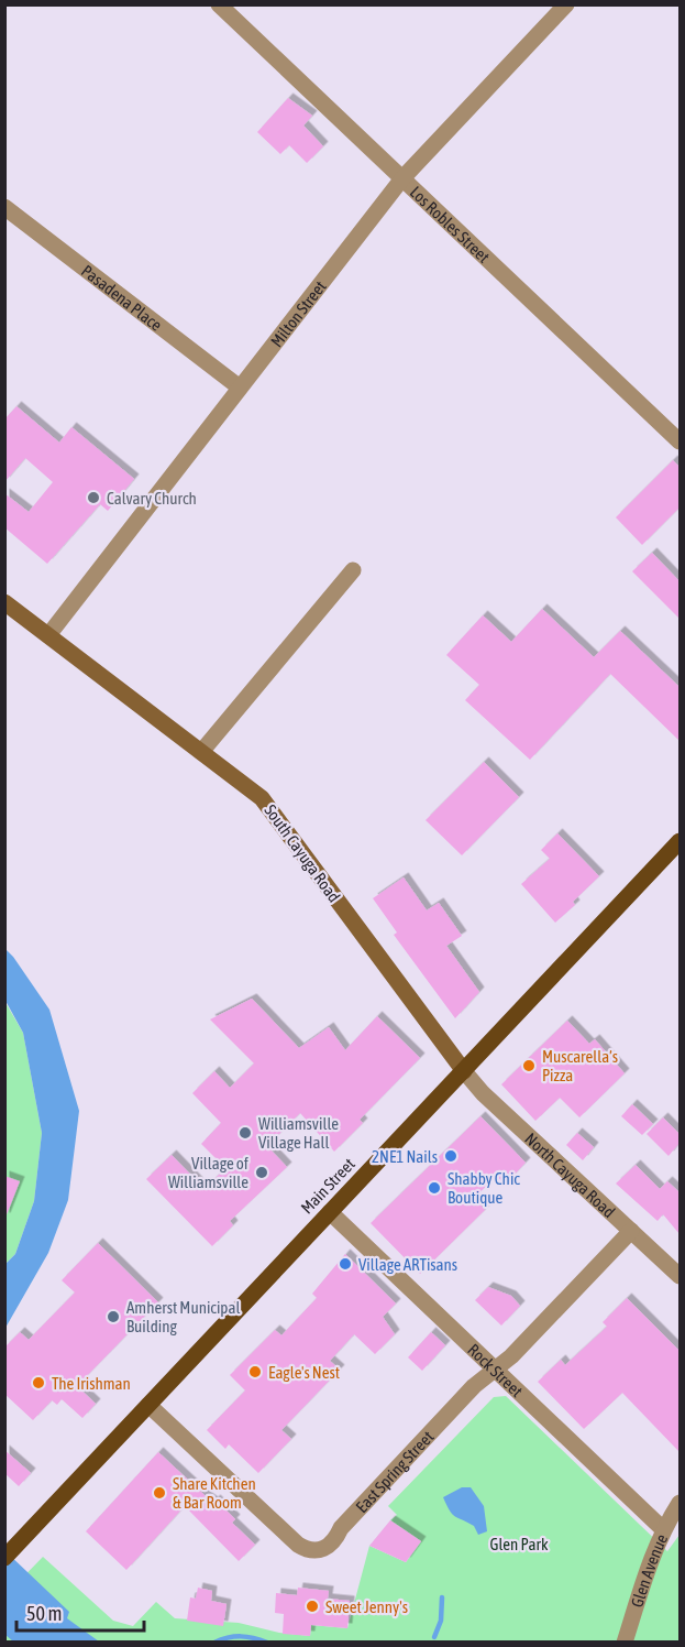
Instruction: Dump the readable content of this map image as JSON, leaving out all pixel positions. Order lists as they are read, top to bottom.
{
  "streets": {
    "main road": ["Main Street"],
    "street": [
      "Los Robles Street",
      "Pasadena Place",
      "Milton Street",
      "South Cayuga Road",
      "North Cayuga Road",
      "Rock Street",
      "East Spring Street",
      "Glen Avenue"
    ]
  },
  "crossings": [
    ["Los Robles Street", "Milton Street"],
    ["Pasadena Place", "Milton Street"],
    ["Milton Street", "South Cayuga Road"],
    ["South Cayuga Road", "North Cayuga Road"],
    ["South Cayuga Road", "Main Street"],
    ["North Cayuga Road", "Main Street"],
    ["North Cayuga Road", "East Spring Street"],
    ["Main Street", "Rock Street"],
    ["Main Street", "East Spring Street"],
    ["Rock Street", "East Spring Street"],
    ["Rock Street", "Glen Avenue"]
  ],
  "parks": ["Glen Park"],
  "places": [
    "Calvary Church",
    "Muscarella’s Pizza",
    "Williamsville Village Hall",
    "2NE1 Nails",
    "Village of Williamsville",
    "Shabby Chic Boutique",
    "Village ARTisans",
    "Amherst Municipal Building",
    "Eagle's Nest",
    "The Irishman",
    "Share Kitchen & Bar Room",
    "Sweet Jenny's"
  ],
  "scale_bar": "50 m"
}
